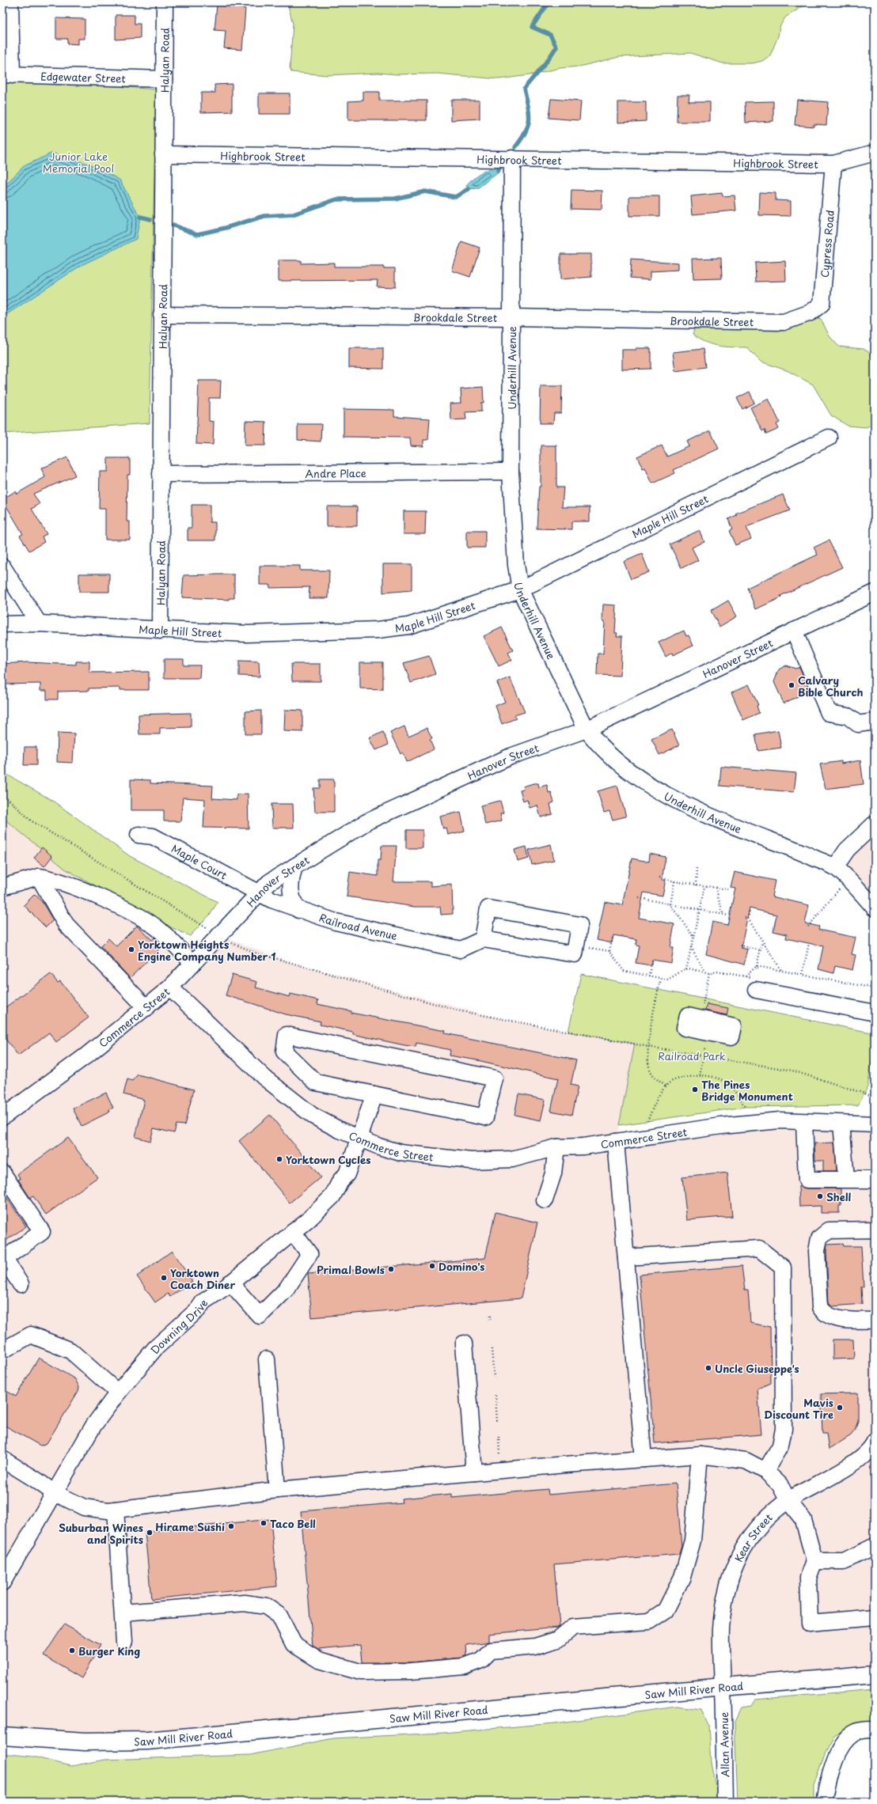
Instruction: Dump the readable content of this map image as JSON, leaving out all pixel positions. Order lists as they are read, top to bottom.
{
  "streets": {
    "main road": ["Saw Mill River Road"],
    "street": [
      "Halyan Road",
      "Edgewater Street",
      "Highbrook Street",
      "Cypress Road",
      "Brookdale Street",
      "Underhill Avenue",
      "Andre Place",
      "Maple Hill Street",
      "Hanover Street",
      "Maple Court",
      "Railroad Avenue",
      "Commerce Street",
      "Downing Drive",
      "Kear Street",
      "Allan Avenue"
    ]
  },
  "crossings": [
    ["Halyan Road", "Edgewater Street"],
    ["Halyan Road", "Highbrook Street"],
    ["Halyan Road", "Brookdale Street"],
    ["Halyan Road", "Andre Place"],
    ["Halyan Road", "Maple Hill Street"],
    ["Highbrook Street", "Cypress Road"],
    ["Highbrook Street", "Underhill Avenue"],
    ["Cypress Road", "Brookdale Street"],
    ["Brookdale Street", "Underhill Avenue"],
    ["Underhill Avenue", "Andre Place"],
    ["Underhill Avenue", "Maple Hill Street"],
    ["Underhill Avenue", "Hanover Street"],
    ["Hanover Street", "Maple Court"],
    ["Hanover Street", "Railroad Avenue"],
    ["Hanover Street", "Commerce Street"],
    ["Maple Court", "Railroad Avenue"],
    ["Commerce Street", "Downing Drive"],
    ["Kear Street", "Saw Mill River Road"],
    ["Kear Street", "Allan Avenue"],
    ["Saw Mill River Road", "Allan Avenue"]
  ],
  "parks": ["Junior Lake Memorial Pool", "Railroad Park"],
  "places": [
    "Calvary Bible Church",
    "Yorktown Heights Engine Company Number 1",
    "The Pines Bridge Monument",
    "Yorktown Cycles",
    "Shell",
    "Domino's",
    "Primal Bowls",
    "Yorktown Coach Diner",
    "Uncle Giuseppe's",
    "Mavis Discount Tire",
    "Taco Bell",
    "Hirame Sushi",
    "Suburban Wines and Spirits",
    "Burger King"
  ]
}
